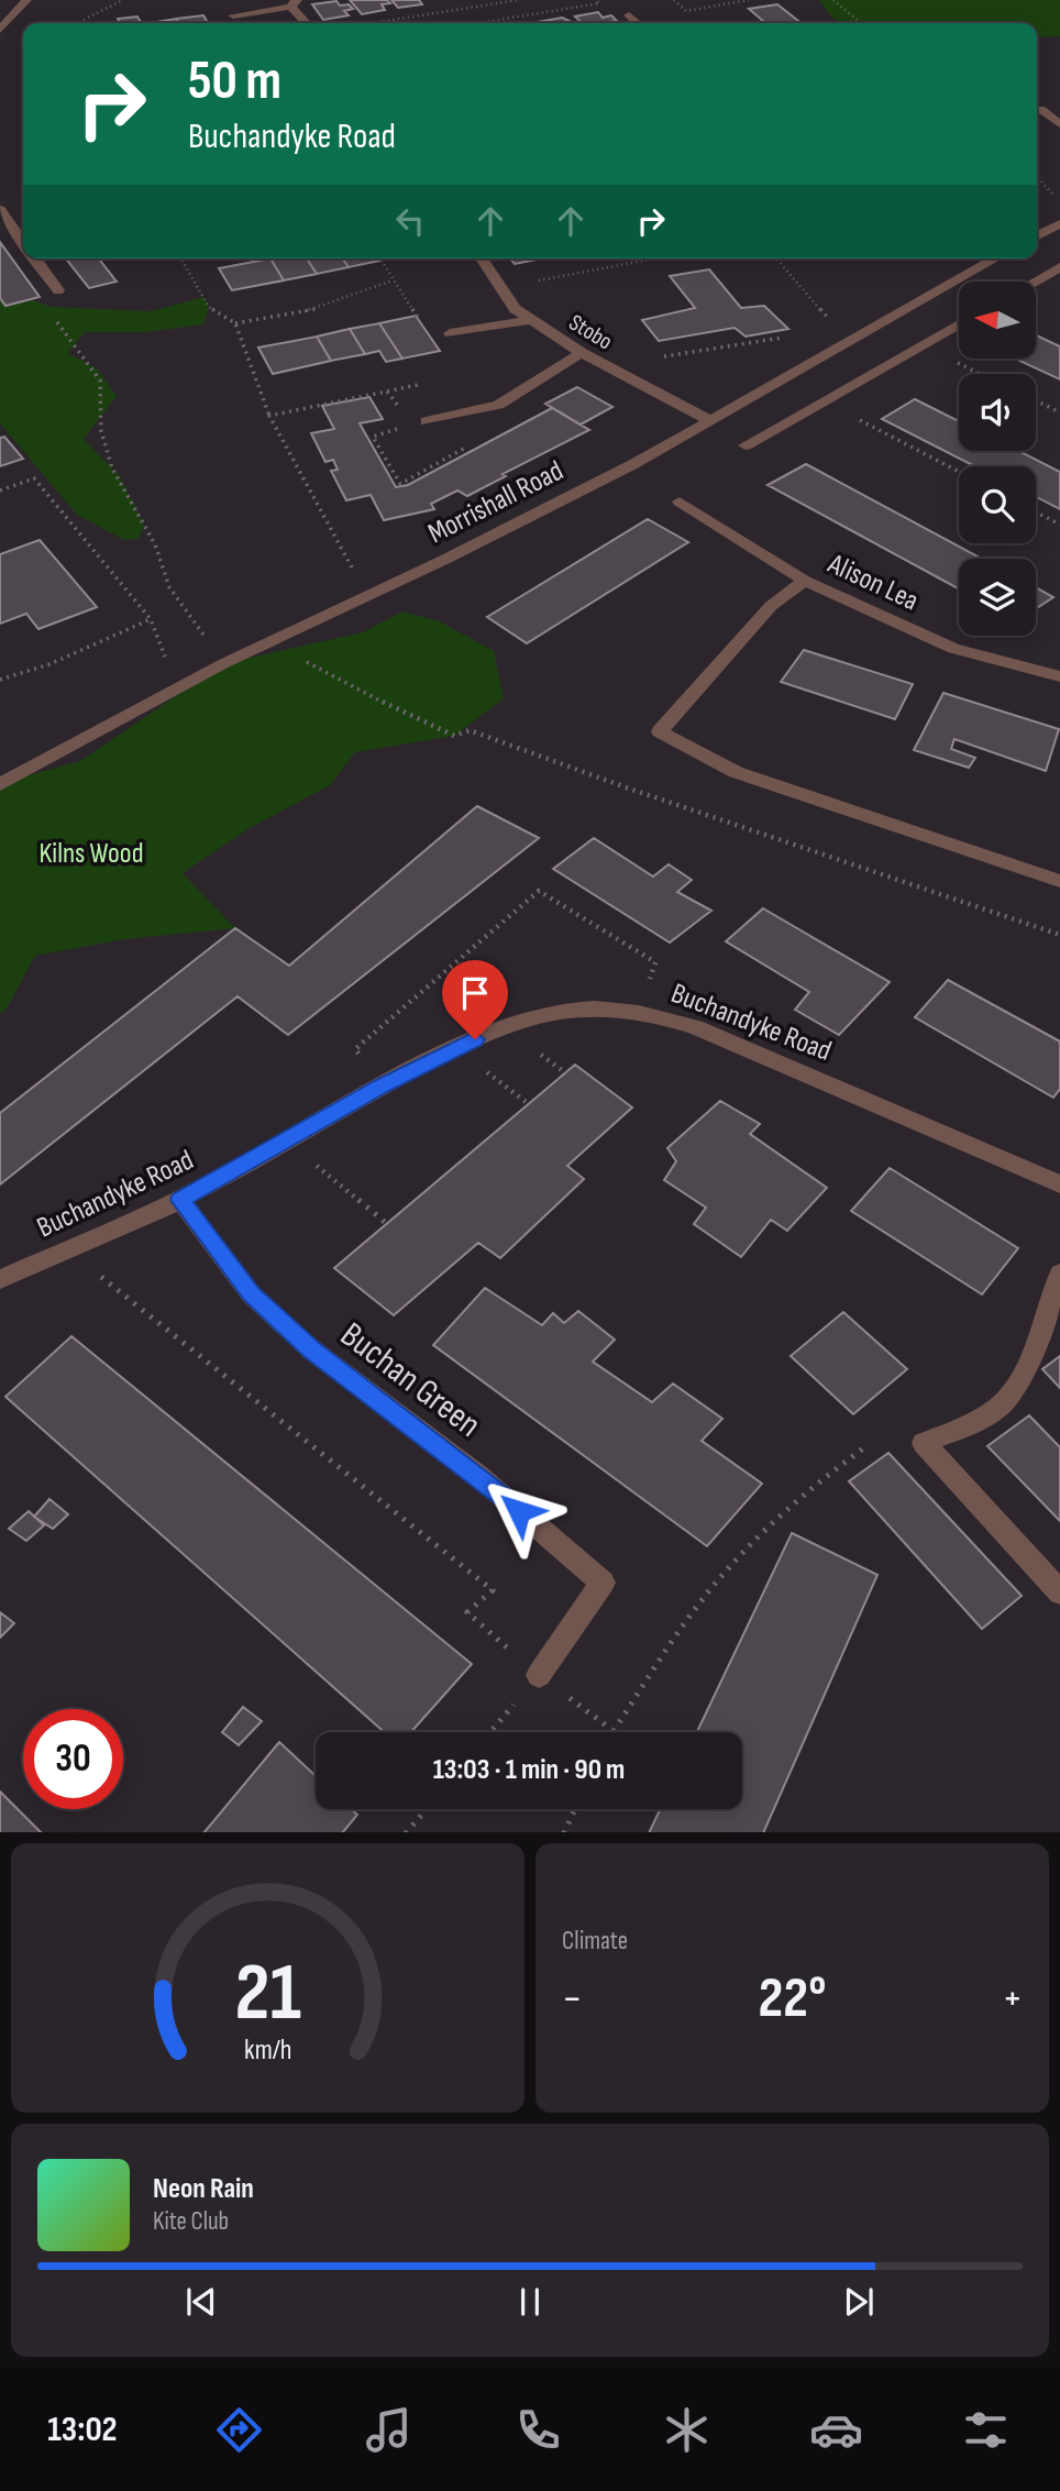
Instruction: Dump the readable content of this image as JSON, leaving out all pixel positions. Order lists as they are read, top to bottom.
{
  "streets": {
    "street": [
      "Stobo",
      "Morrishall Road",
      "Alison Lea",
      "Buchandyke Road",
      "Buchan Green"
    ]
  },
  "crossings": [
    ["Stobo", "Morrishall Road"],
    ["Buchandyke Road", "Buchan Green"]
  ],
  "parks": ["Kilns Wood"],
  "north": "left",
  "page": {
    "turn": ["50 m", "Buchandyke Road"],
    "limit": "30",
    "trip": "13:03 · 1 min · 90 m",
    "tile": "Climate",
    "heat": ["−", "22°", "+"],
    "song": ["Neon Rain", "Kite Club"],
    "tabs": "13:02",
    "gauge": ["21", "km/h"]
  }
}
